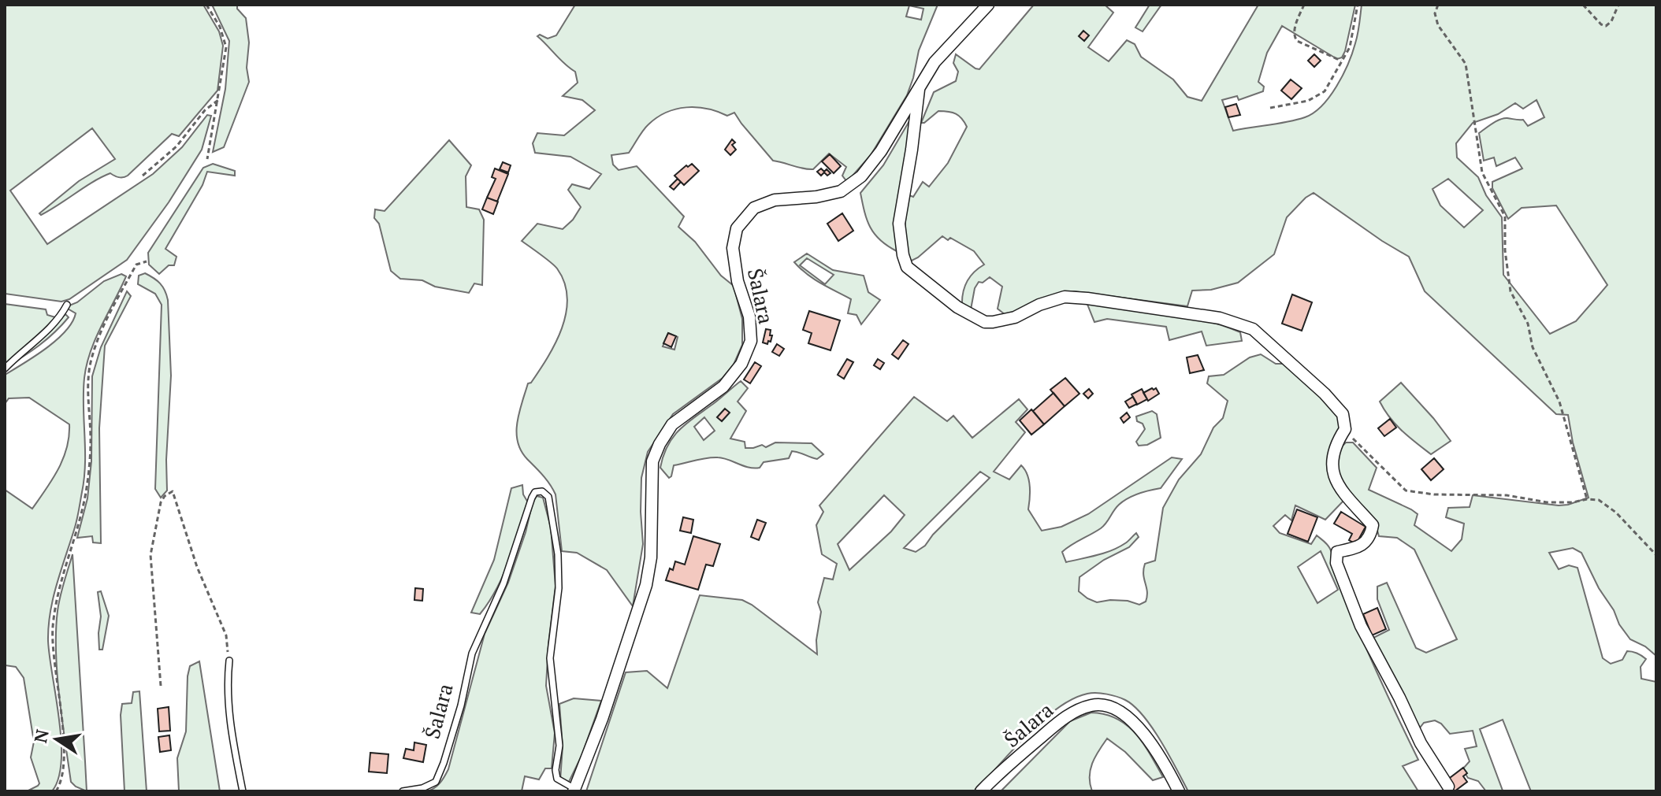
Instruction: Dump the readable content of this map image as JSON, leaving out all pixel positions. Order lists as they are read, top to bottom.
{
  "streets": {
    "street": ["Šalara"]
  },
  "north": "left"
}
